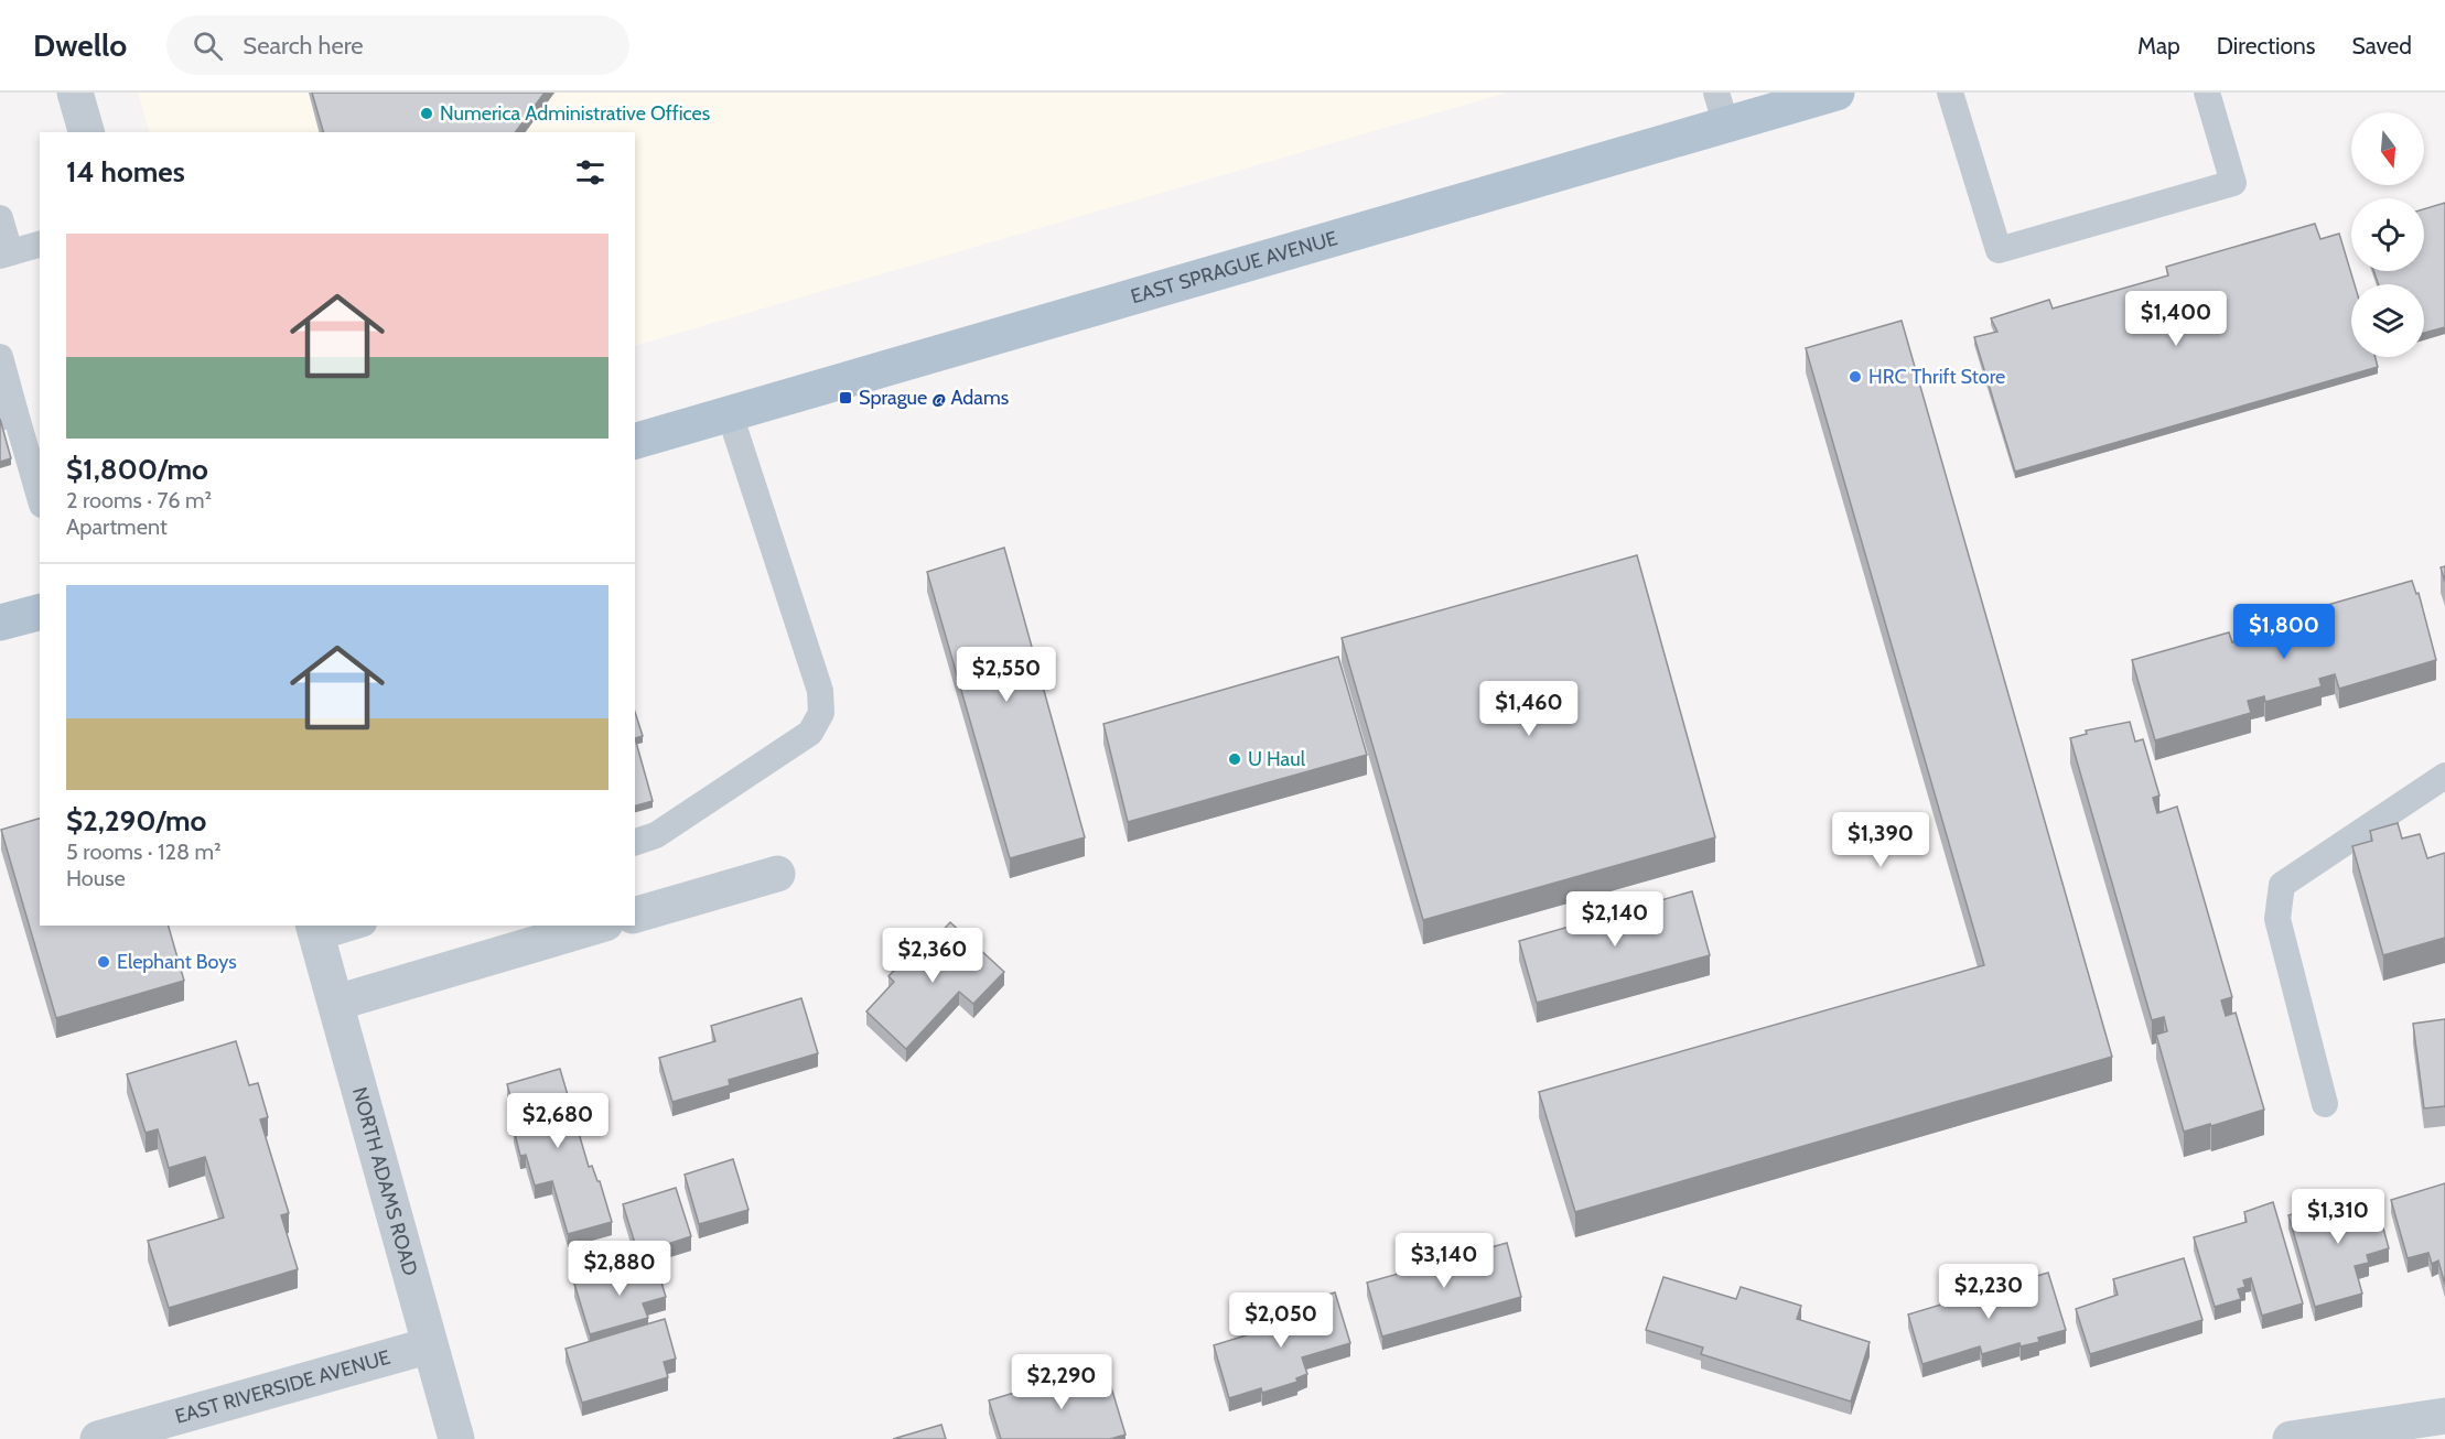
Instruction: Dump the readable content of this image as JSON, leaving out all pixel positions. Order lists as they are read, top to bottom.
{
  "streets": {
    "main road": ["EAST SPRAGUE AVENUE"],
    "street": ["NORTH ADAMS ROAD", "EAST RIVERSIDE AVENUE"]
  },
  "crossings": [
    ["NORTH ADAMS ROAD", "EAST RIVERSIDE AVENUE"]
  ],
  "places": {
    "other": [
      "Numerica Administrative Offices",
      "HRC Thrift Store",
      "U Haul",
      "Elephant Boys"
    ],
    "transit": ["Sprague @ Adams"]
  },
  "north": "bottom",
  "page": {
    "header": "Dwello",
    "search": "Search here",
    "nav": ["Map", "Directions", "Saved"],
    "heading": "14 homes",
    "list": [
      {
        "name": "$1,800/mo",
        "note": "2 rooms · 76 m² · Apartment"
      },
      {
        "name": "$2,290/mo",
        "note": "5 rooms · 128 m² · House"
      }
    ],
    "price": [
      "$1,400",
      "$1,800",
      "$2,550",
      "$1,460",
      "$1,390",
      "$2,140",
      "$2,360",
      "$2,680",
      "$1,310",
      "$3,140",
      "$2,880",
      "$2,230",
      "$2,050",
      "$2,290"
    ]
  }
}
